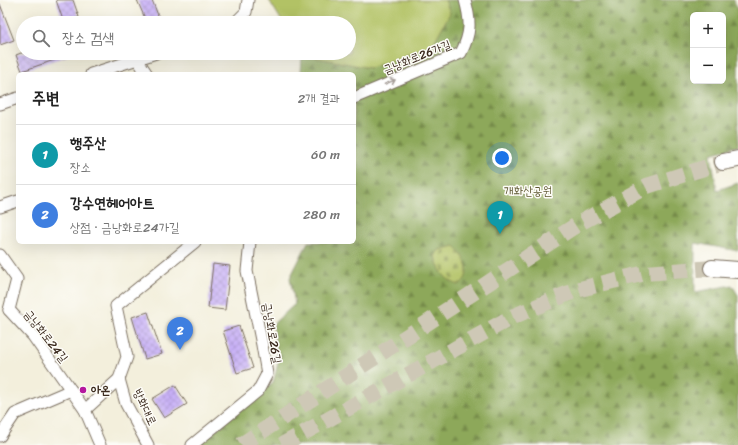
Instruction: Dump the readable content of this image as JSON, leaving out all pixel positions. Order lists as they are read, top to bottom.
{
  "streets": {
    "street": [
      "금낭화로26가길",
      "금낭화로26길",
      "금낭화로24길",
      "방화대로"
    ]
  },
  "one_way": ["금낭화로26가길"],
  "parks": ["개화산공원"],
  "places": ["아온"],
  "page": {
    "map_buttons": ["+", "−"],
    "search": "장소 검색",
    "heading": ["주변", "2개 결과"],
    "list": [
      {
        "mark": "1",
        "name": "행주산",
        "note": "장소",
        "value": "60 m"
      },
      {
        "mark": "2",
        "name": "강수연헤어아트",
        "note": "상점 · 금낭화로24가길",
        "value": "280 m"
      }
    ],
    "pins": ["1", "2"]
  }
}
